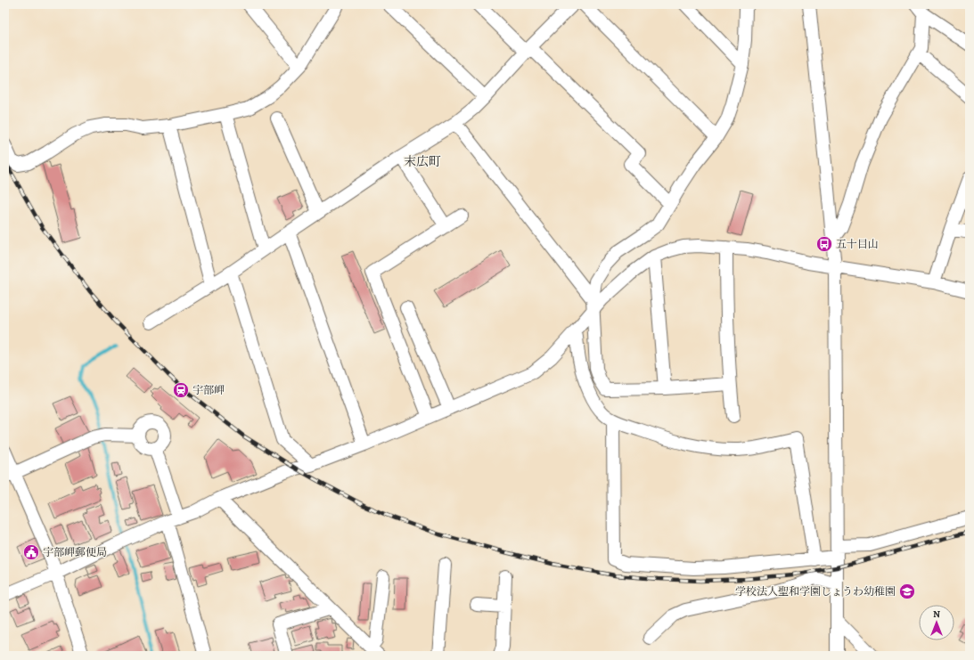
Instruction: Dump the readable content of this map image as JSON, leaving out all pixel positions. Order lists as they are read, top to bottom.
{
  "districts": ["末広町"],
  "places": {
    "bus stop": ["五十目山"],
    "station": ["宇部岬"],
    "public building": ["宇部岬郵便局"],
    "school or university": ["学校法人聖和学園しょうわ幼稚園"]
  },
  "north": "top"
}
